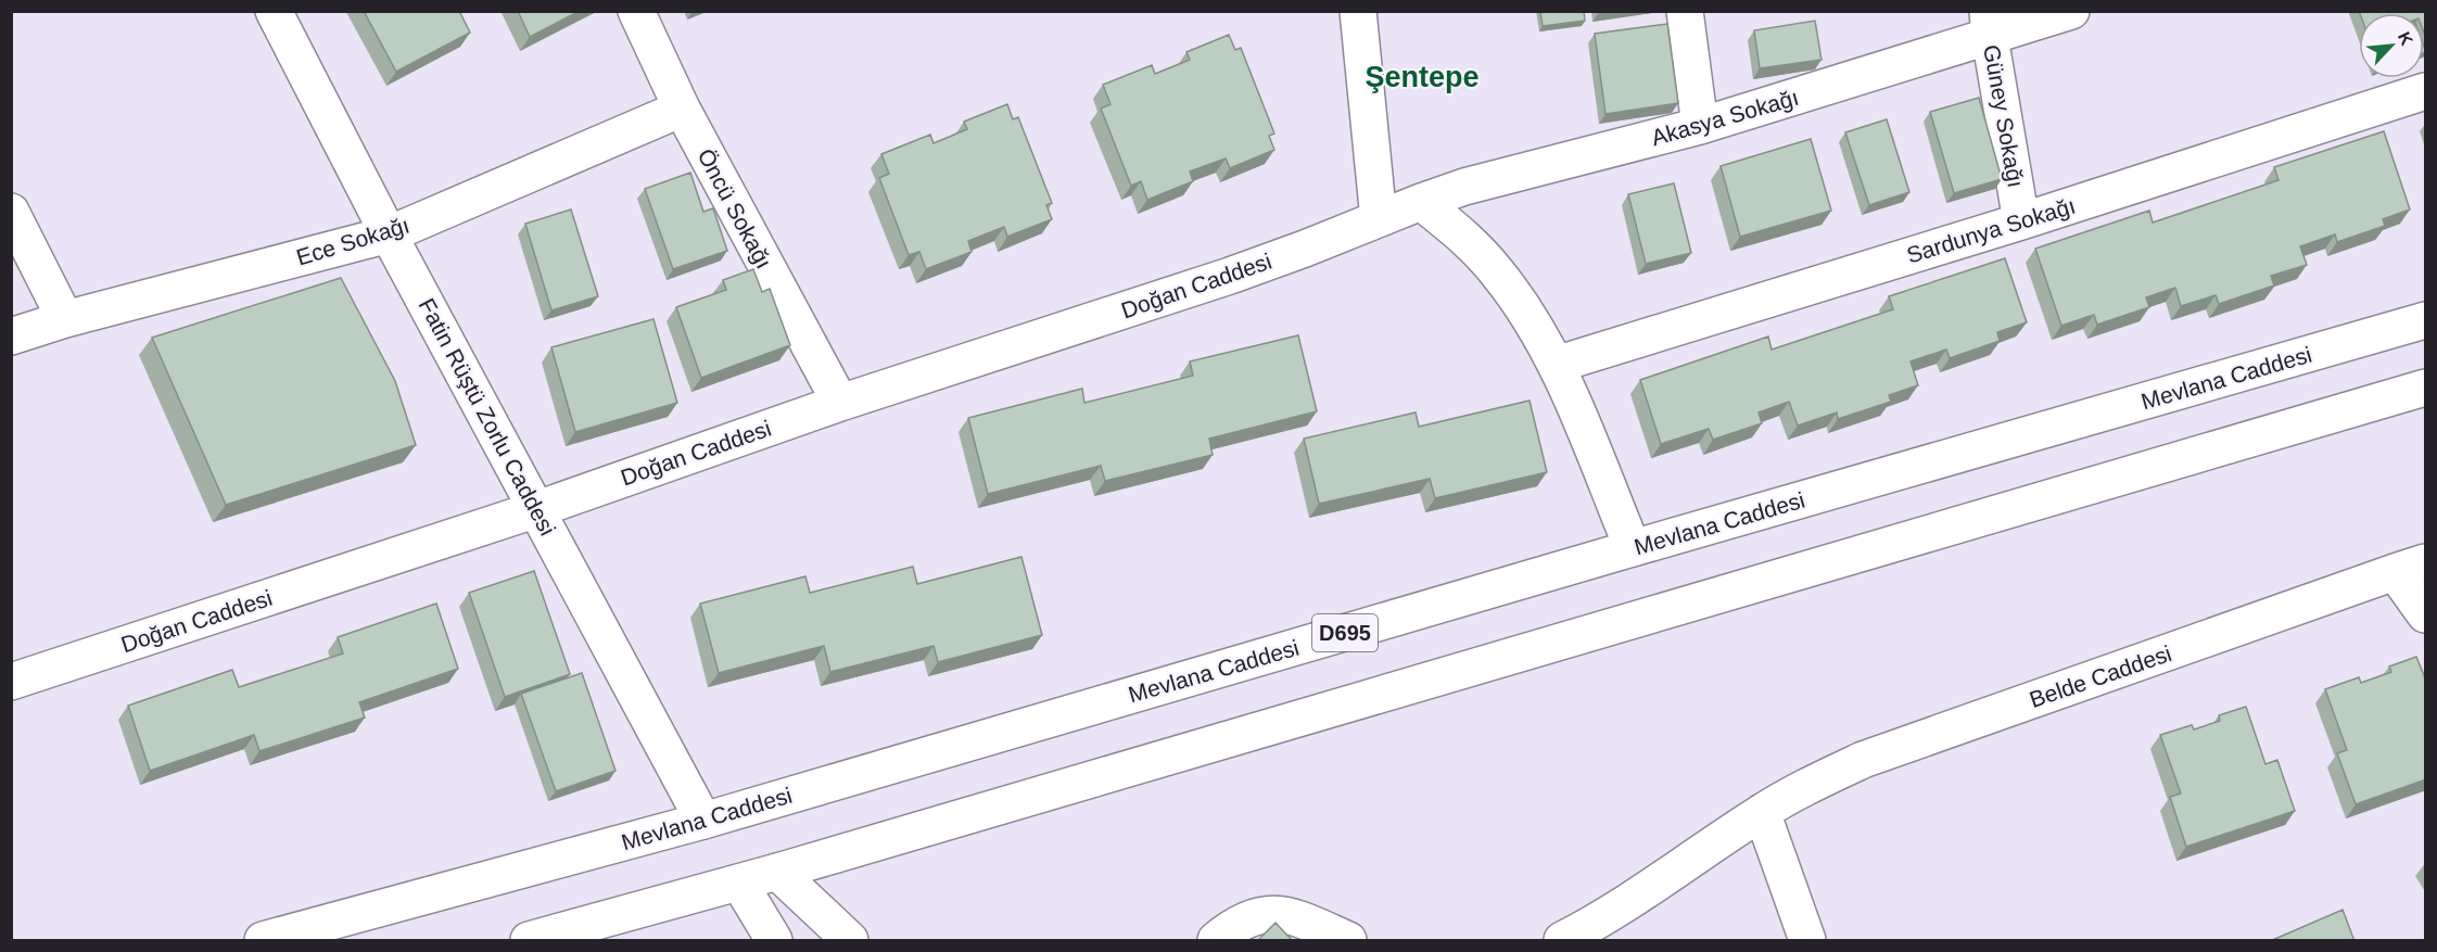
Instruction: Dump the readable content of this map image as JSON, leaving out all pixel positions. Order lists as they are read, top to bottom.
{
  "streets": {
    "street": [
      "Güney Sokağı",
      "Akasya Sokağı",
      "Öncü Sokağı",
      "Sardunya Sokağı",
      "Ece Sokağı",
      "Doğan Caddesi",
      "Mevlana Caddesi",
      "Fatin Rüştü Zorlu Caddesi",
      "D695",
      "Belde Caddesi"
    ]
  },
  "crossings": [
    ["Güney Sokağı", "Akasya Sokağı"],
    ["Güney Sokağı", "Sardunya Sokağı"],
    ["Akasya Sokağı", "Doğan Caddesi"],
    ["Öncü Sokağı", "Ece Sokağı"],
    ["Öncü Sokağı", "Doğan Caddesi"],
    ["Ece Sokağı", "Fatin Rüştü Zorlu Caddesi"],
    ["Doğan Caddesi", "Fatin Rüştü Zorlu Caddesi"],
    ["Mevlana Caddesi", "Fatin Rüştü Zorlu Caddesi"]
  ],
  "districts": ["Şentepe"],
  "north": "top right"
}
